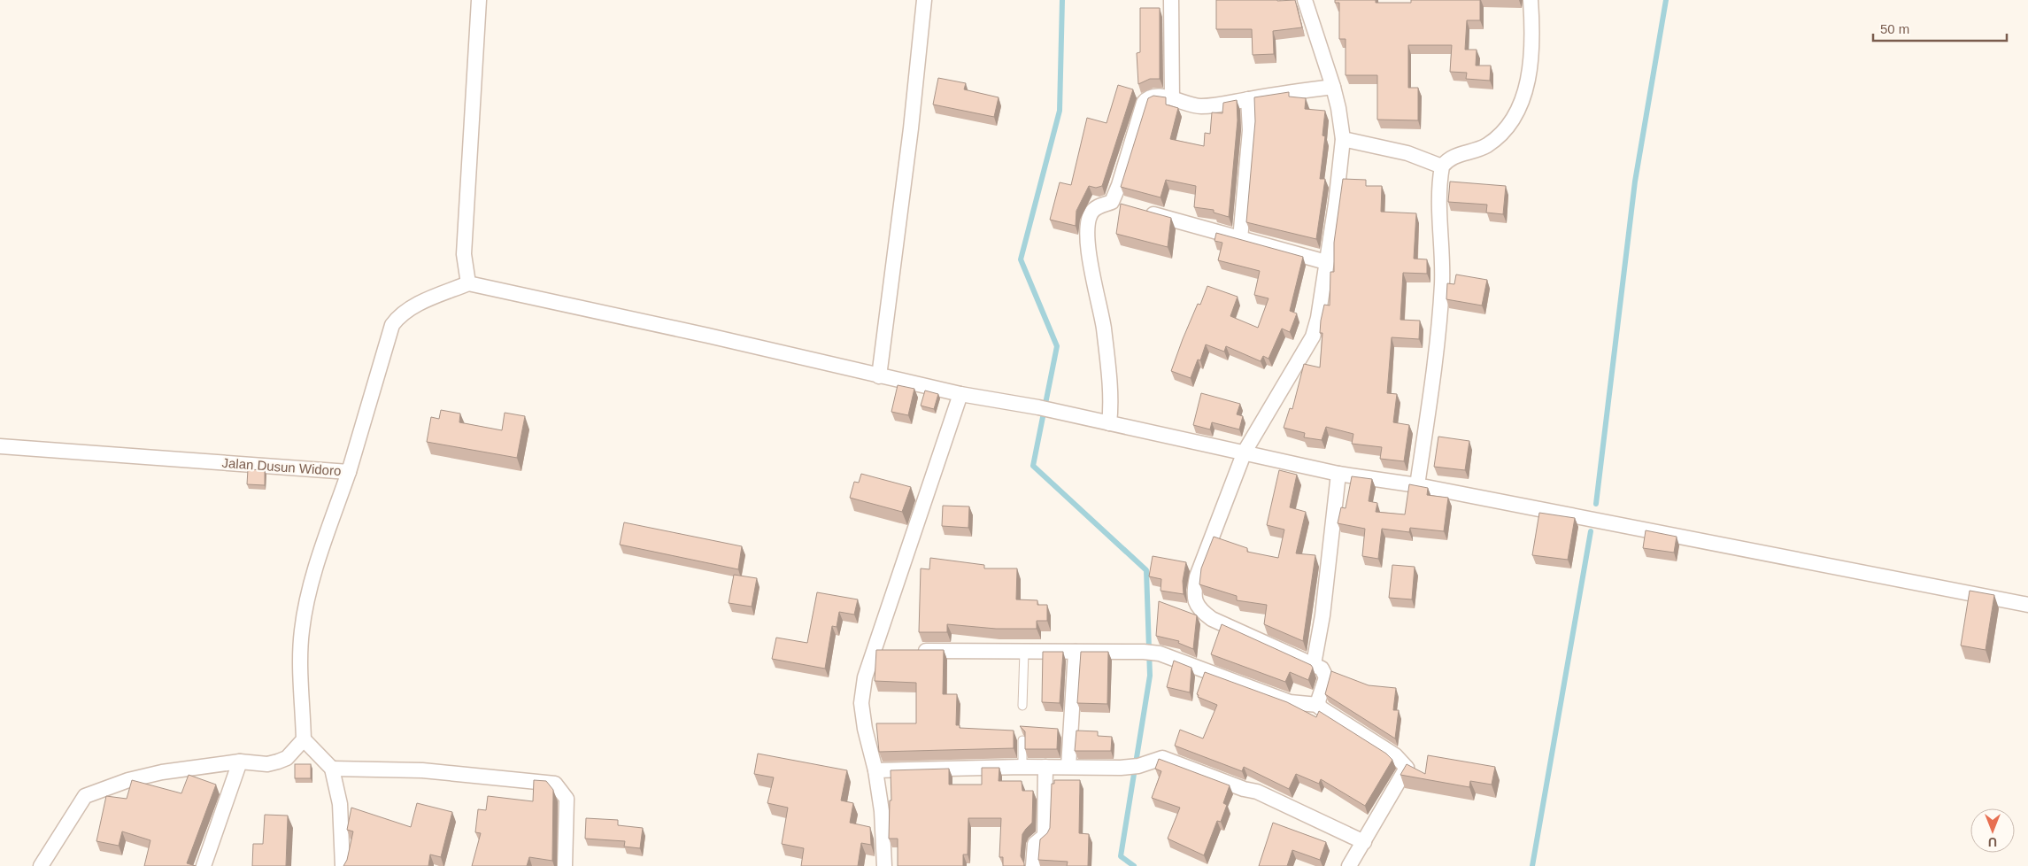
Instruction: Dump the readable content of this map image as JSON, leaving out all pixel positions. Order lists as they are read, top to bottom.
{
  "streets": {
    "street": ["Jalan Dusun Widoro"]
  },
  "scale_bar": "50 m",
  "north": "bottom"
}
